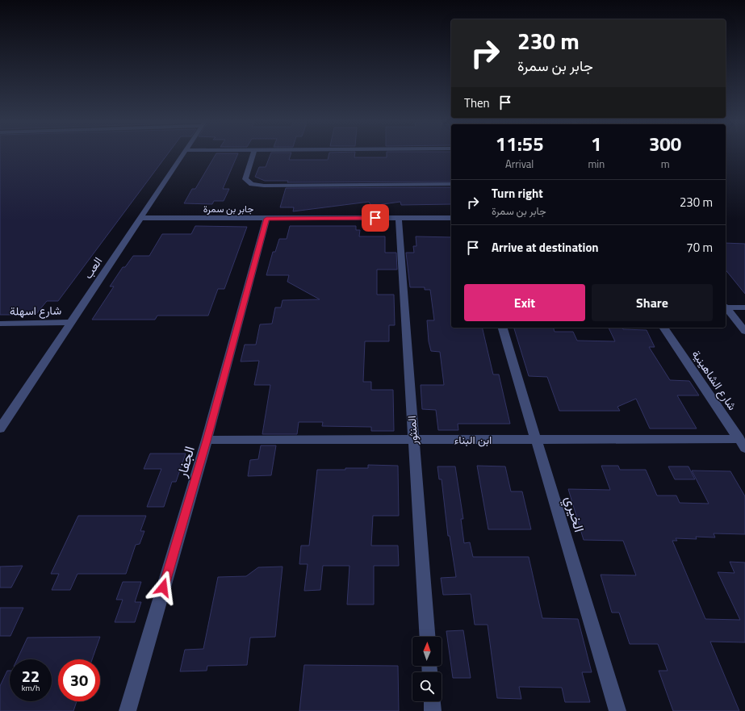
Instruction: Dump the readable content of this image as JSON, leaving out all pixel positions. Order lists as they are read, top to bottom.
{
  "streets": {
    "street": [
      "جابر بن سمرة",
      "العب",
      "شارع اسهلة",
      "شارع الشاهينية",
      "المنثور",
      "ابن البناء",
      "الجفار",
      "الخيري"
    ]
  },
  "crossings": [
    ["جابر بن سمرة", "العب"],
    ["جابر بن سمرة", "المنثور"],
    ["جابر بن سمرة", "الجفار"],
    ["العب", "شارع اسهلة"],
    ["شارع الشاهينية", "ابن البناء"],
    ["المنثور", "ابن البناء"],
    ["ابن البناء", "الجفار"],
    ["ابن البناء", "الخيري"]
  ],
  "north": "top",
  "page": {
    "turn": ["230 m", "جابر بن سمرة"],
    "then": "Then",
    "eta": [
      "11:55",
      "Arrival",
      "1",
      "min",
      "300",
      "m"
    ],
    "list": [
      {
        "name": "Turn right",
        "note": "جابر بن سمرة",
        "value": "230 m"
      },
      {
        "name": "Arrive at destination",
        "value": "70 m"
      }
    ],
    "buttons": ["Exit", "Share"],
    "speed": "22 km/h",
    "limit": "30"
  }
}
